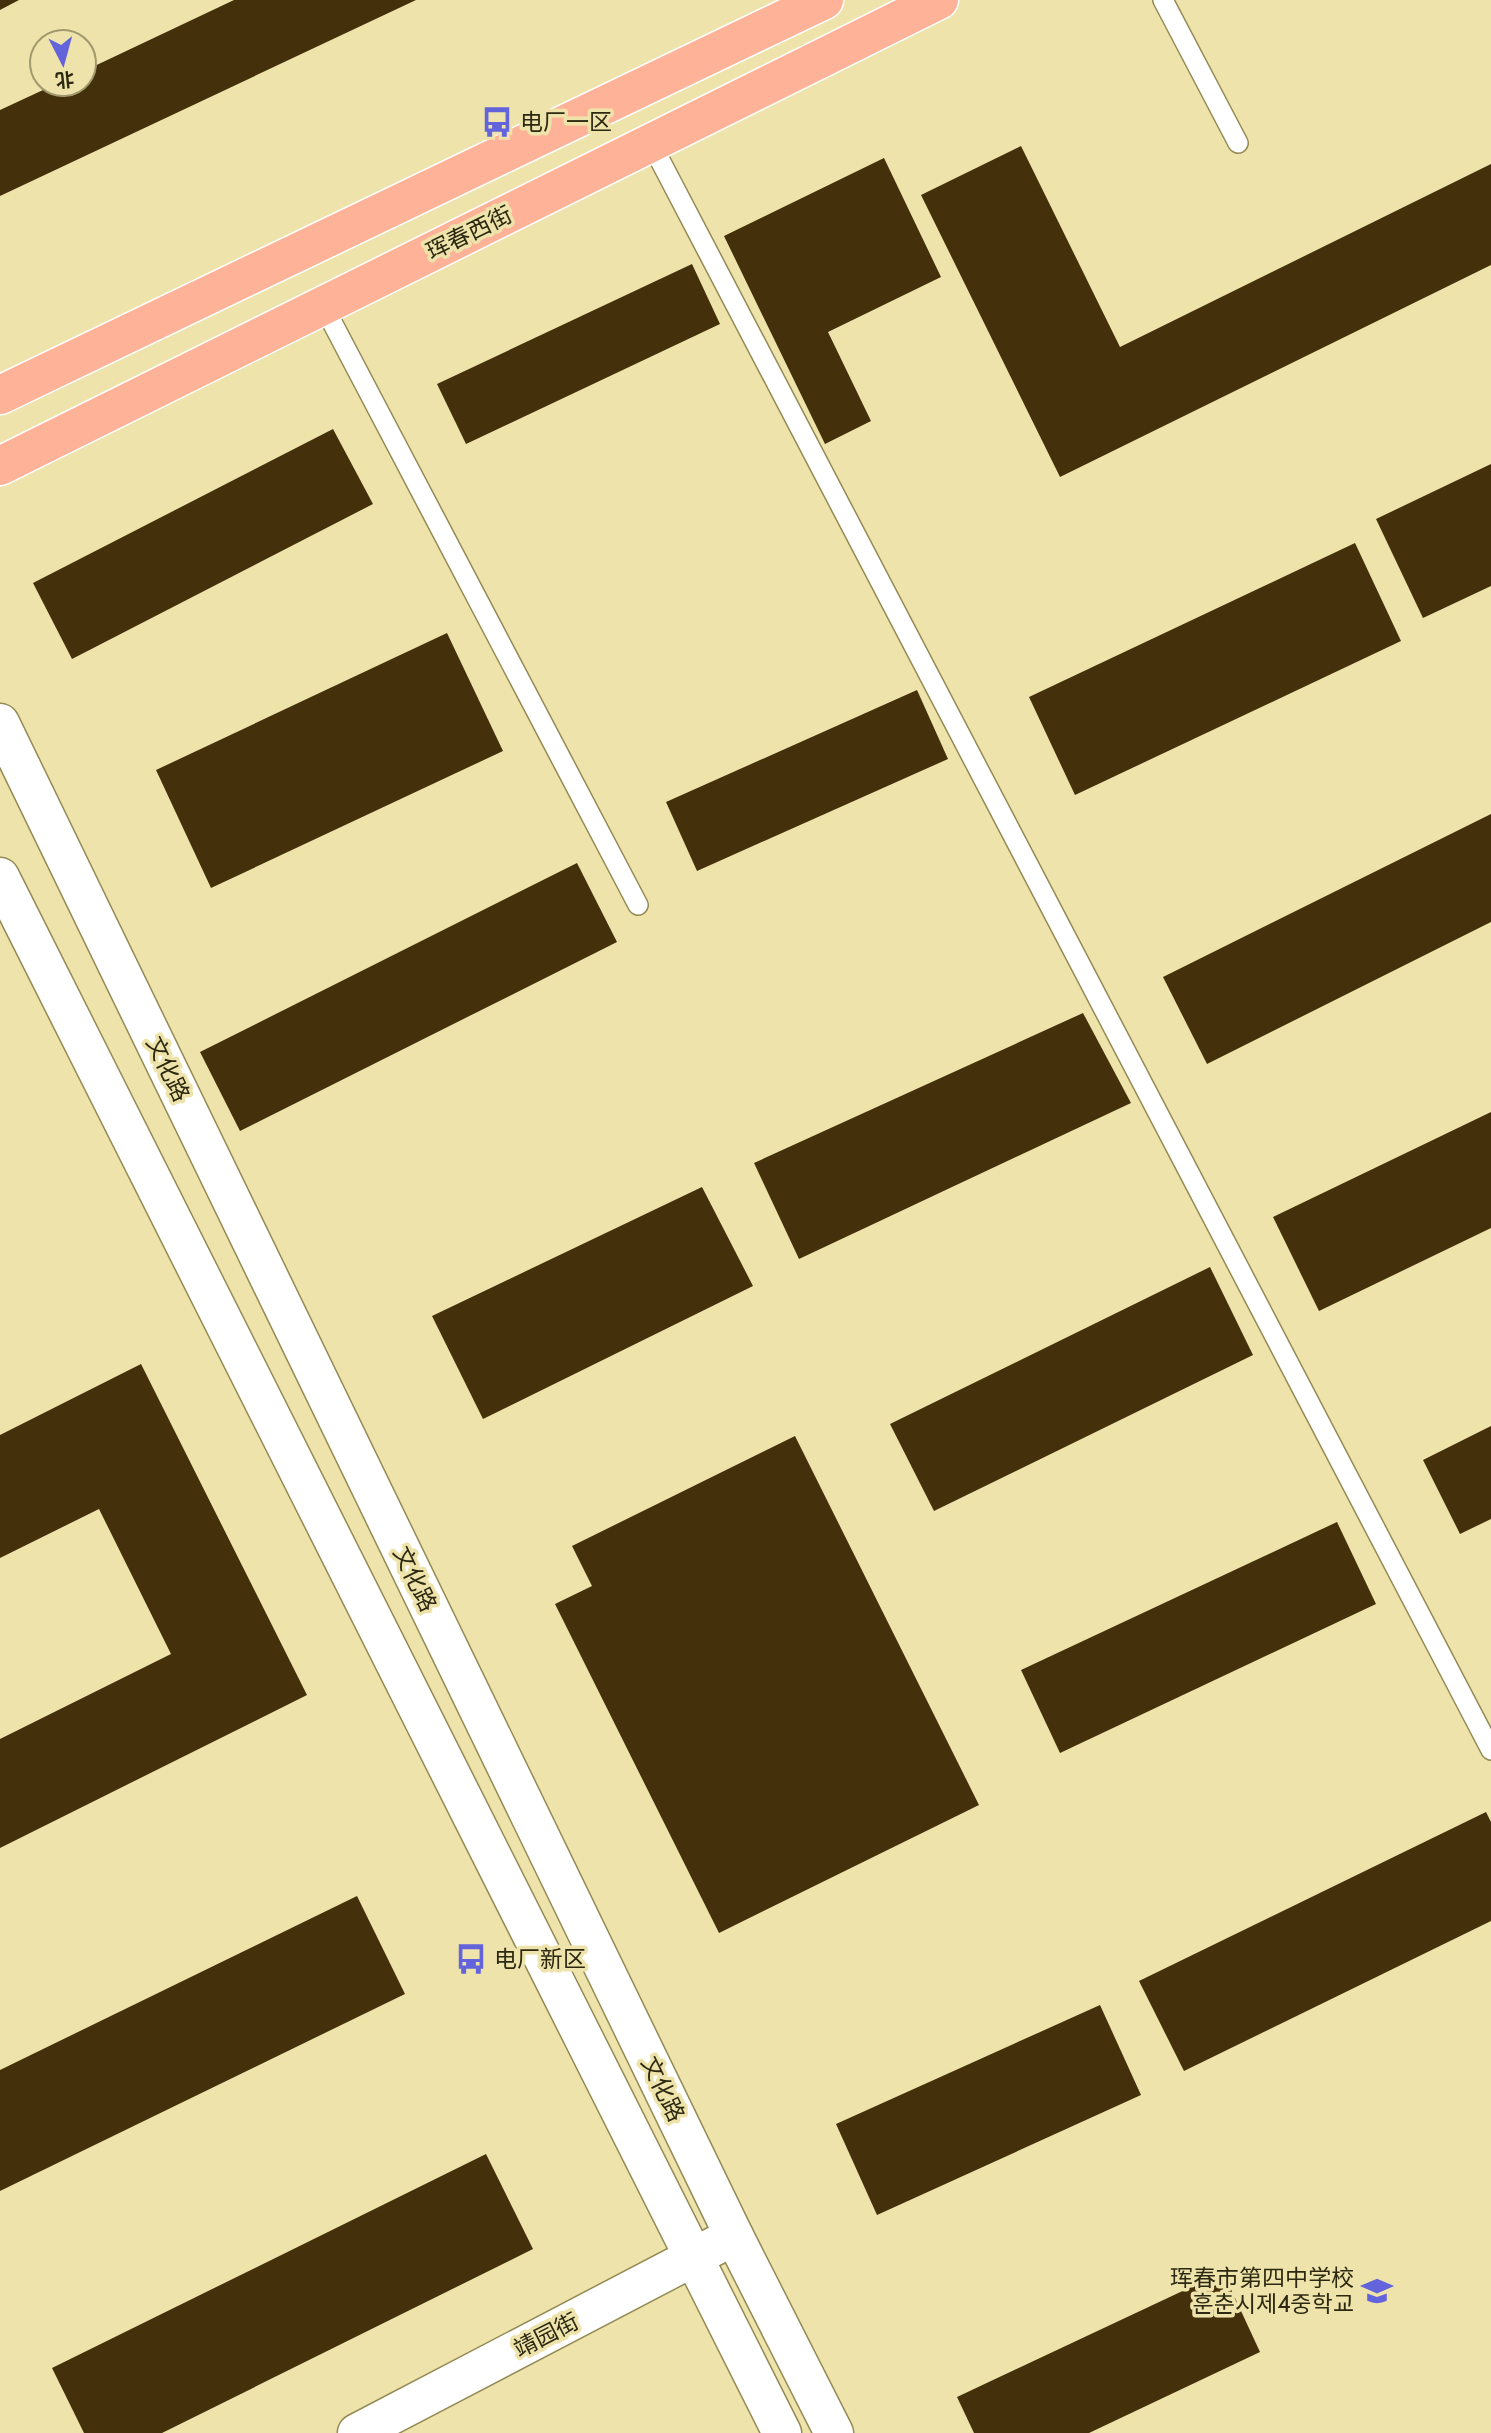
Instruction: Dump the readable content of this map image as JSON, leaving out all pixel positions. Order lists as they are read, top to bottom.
{
  "streets": {
    "main road": ["珲春西街", "文化路", "靖园街"]
  },
  "crossings": [
    ["文化路", "靖园街"]
  ],
  "places": {
    "bus stop": ["电厂一区", "电厂新区"],
    "school or university": ["珲春市第四中学校 훈춘시제4중학교"]
  },
  "north": "bottom"
}
